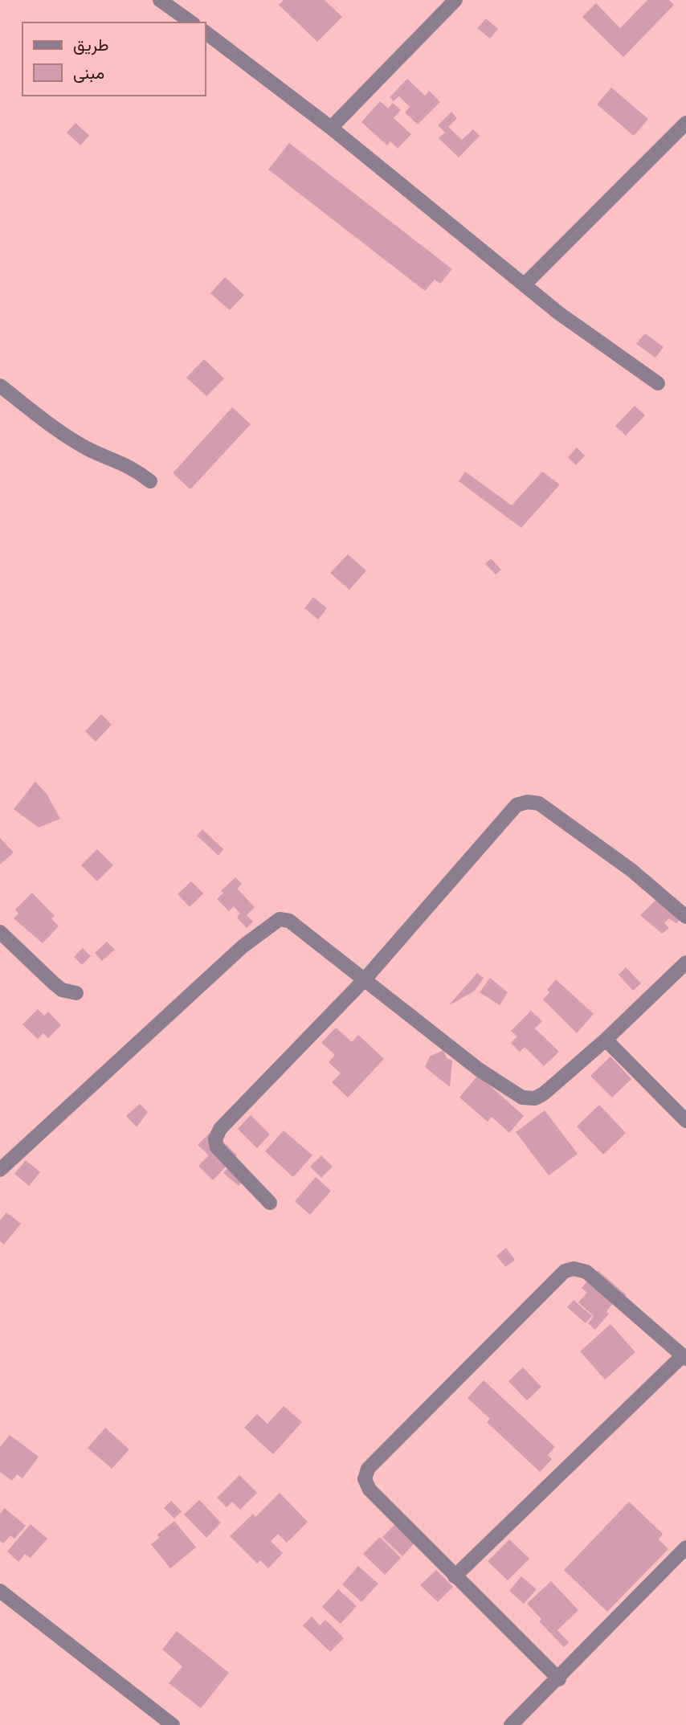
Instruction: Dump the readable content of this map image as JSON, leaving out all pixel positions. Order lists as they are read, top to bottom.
{
  "legend": ["طريق", "مبنى"]
}
